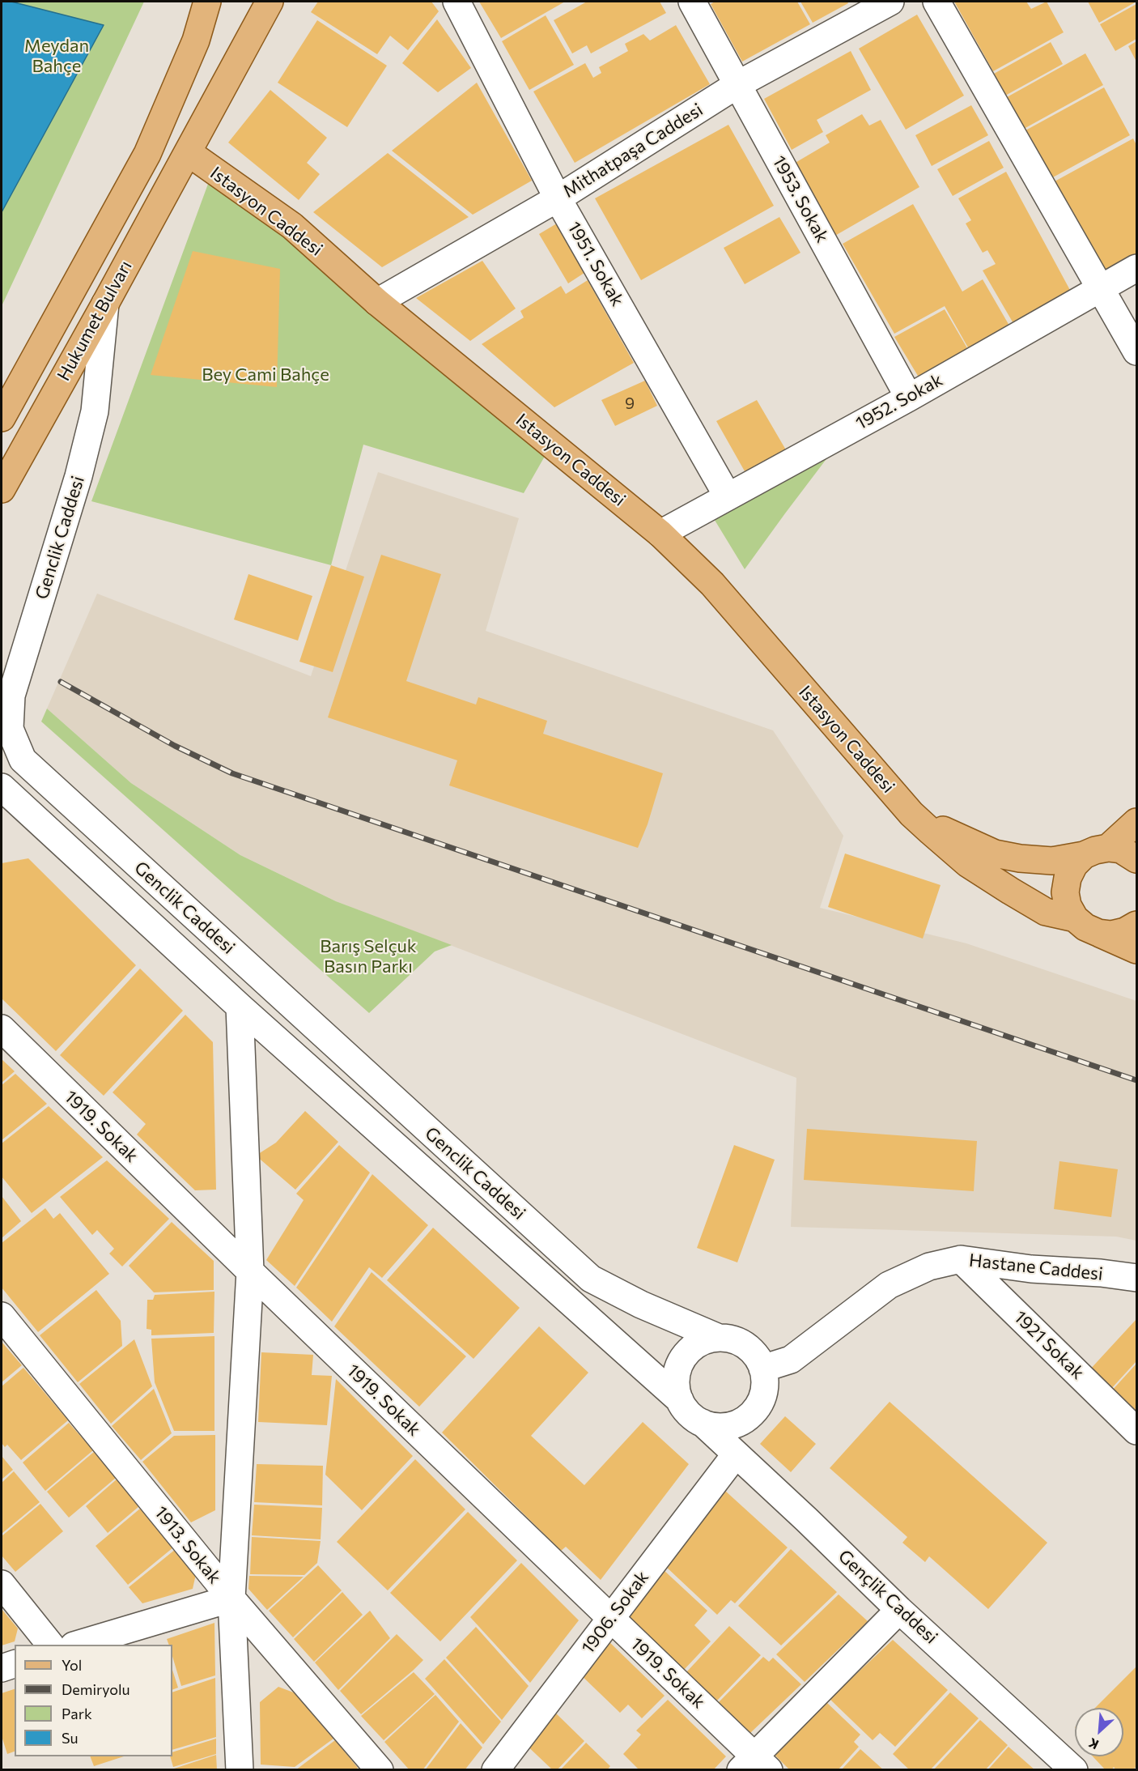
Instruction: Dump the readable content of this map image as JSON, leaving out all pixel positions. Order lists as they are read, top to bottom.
{
  "streets": {
    "main road": ["Istasyon Caddesi", "Hukumet Bulvarı"],
    "street": [
      "Mithatpaşa Caddesi",
      "1953. Sokak",
      "1951. Sokak",
      "1952. Sokak",
      "Genclik Caddesi",
      "1919. Sokak",
      "Hastane Caddesi",
      "1921 Sokak",
      "1913. Sokak",
      "Gençlik Caddesi",
      "1906. Sokak"
    ]
  },
  "crossings": [
    ["Mithatpaşa Caddesi", "1953. Sokak"],
    ["Mithatpaşa Caddesi", "Istasyon Caddesi"],
    ["Mithatpaşa Caddesi", "1951. Sokak"],
    ["1953. Sokak", "1952. Sokak"],
    ["Istasyon Caddesi", "Hukumet Bulvarı"],
    ["Istasyon Caddesi", "1952. Sokak"],
    ["1951. Sokak", "1952. Sokak"],
    ["Hukumet Bulvarı", "Genclik Caddesi"],
    ["Genclik Caddesi", "Hastane Caddesi"],
    ["Genclik Caddesi", "Gençlik Caddesi"],
    ["1919. Sokak", "1906. Sokak"],
    ["Hastane Caddesi", "1921 Sokak"],
    ["Hastane Caddesi", "Gençlik Caddesi"],
    ["Gençlik Caddesi", "1906. Sokak"]
  ],
  "parks": ["Meydan Bahçe", "Bey Cami Bahçe", "Barış Selçuk Basın Parkı"],
  "house_numbers": ["9"],
  "legend": [
    "Yol",
    "Demiryolu",
    "Park",
    "Su"
  ],
  "north": "bottom left"
}
